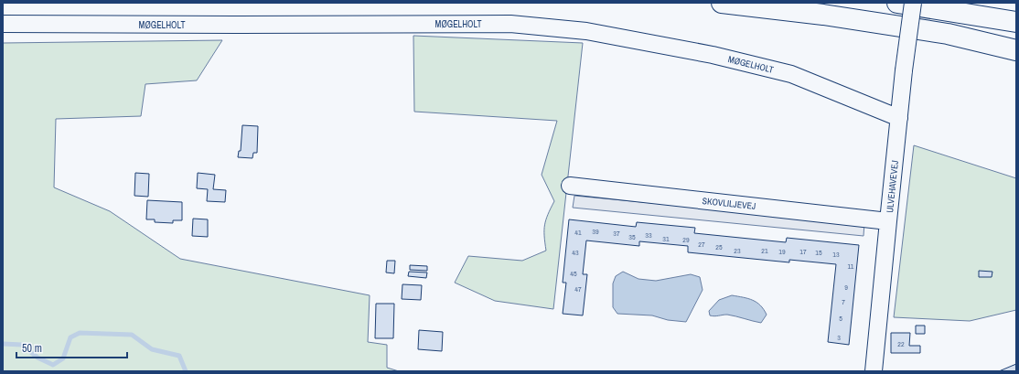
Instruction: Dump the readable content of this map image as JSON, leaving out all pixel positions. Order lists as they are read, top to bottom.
{
  "streets": {
    "street": ["MØGELHOLT", "ULVEHAVEVEJ", "SKOVLILJEVEJ"]
  },
  "crossings": [
    ["MØGELHOLT", "ULVEHAVEVEJ"],
    ["ULVEHAVEVEJ", "SKOVLILJEVEJ"]
  ],
  "house_numbers": [
    "39",
    "41",
    "37",
    "33",
    "35",
    "31",
    "29",
    "27",
    "25",
    "23",
    "21",
    "19",
    "17",
    "43",
    "15",
    "13",
    "11",
    "45",
    "9",
    "47",
    "7",
    "5",
    "3",
    "22"
  ],
  "scale_bar": "50 m"
}
